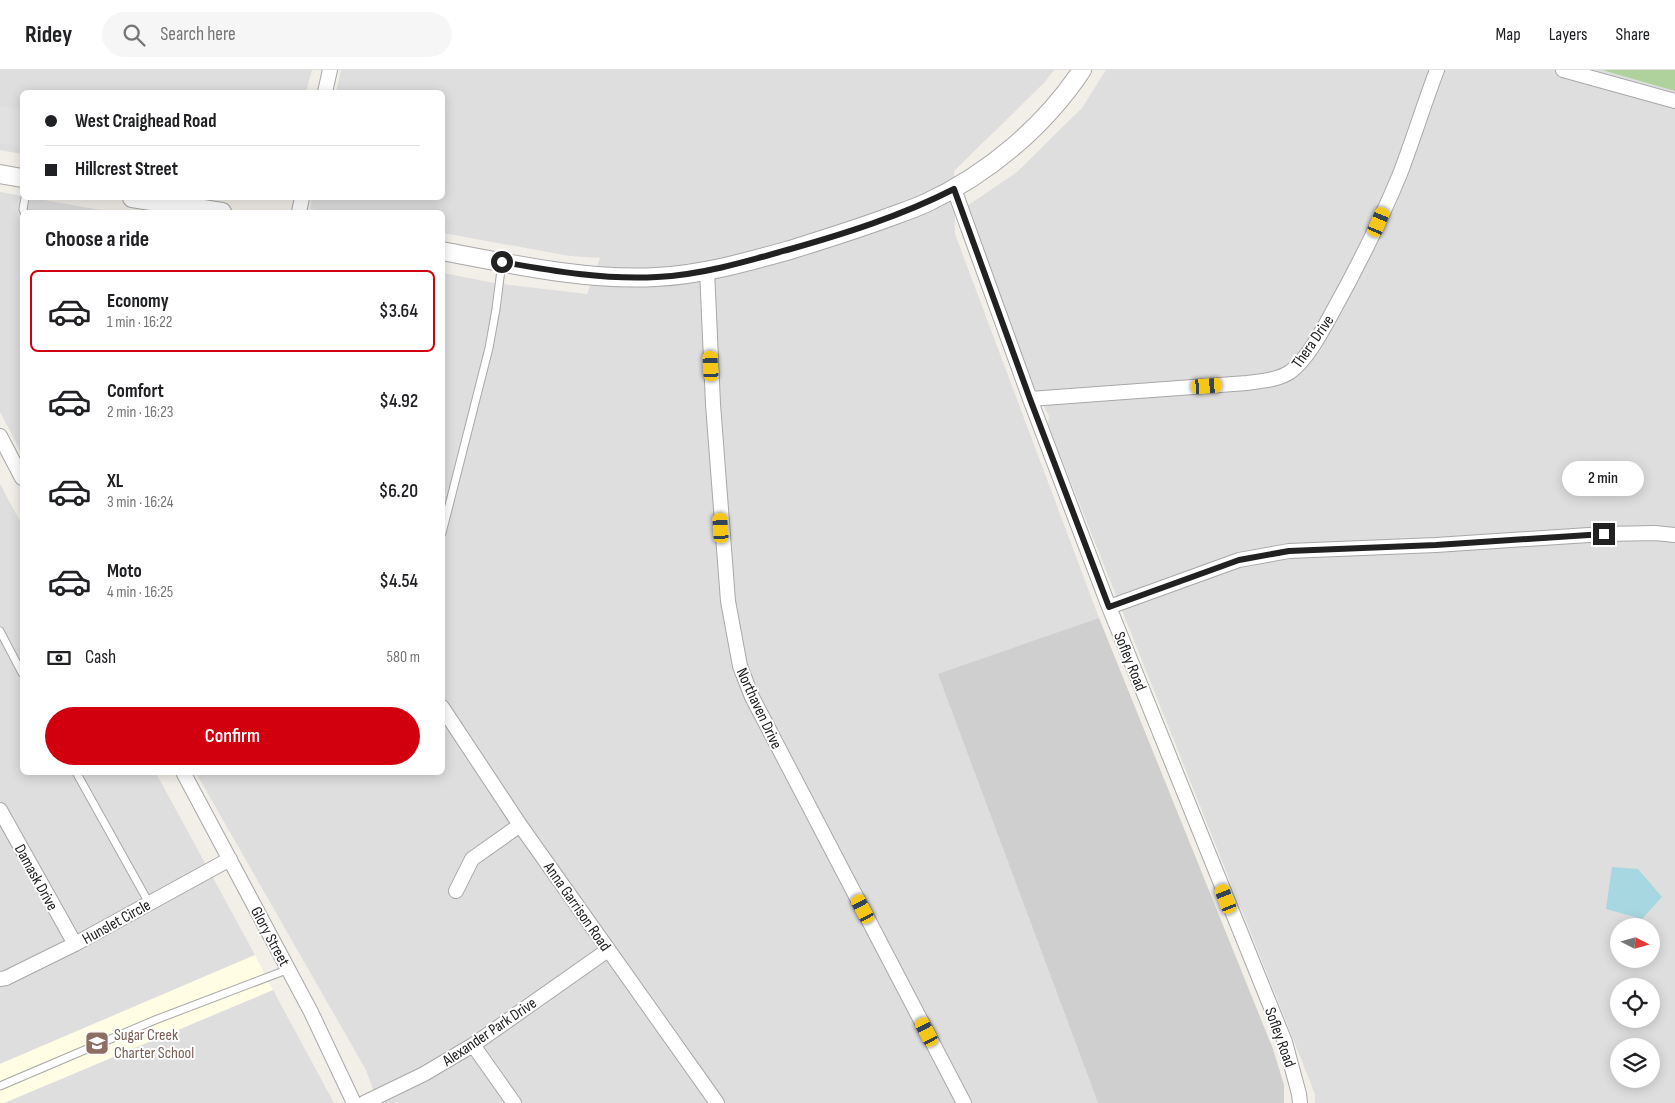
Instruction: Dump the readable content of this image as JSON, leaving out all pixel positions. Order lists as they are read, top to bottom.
{
  "streets": {
    "street": [
      "Thera Drive",
      "Sofley Road",
      "Northaven Drive",
      "Damask Drive",
      "Anna Garrison Road",
      "Hunslet Circle",
      "Glory Street",
      "Alexander Park Drive"
    ]
  },
  "crossings": [
    ["Thera Drive", "Sofley Road"],
    ["Damask Drive", "Hunslet Circle"],
    ["Anna Garrison Road", "Alexander Park Drive"],
    ["Hunslet Circle", "Glory Street"]
  ],
  "places": {
    "school or university": ["Sugar Creek Charter School"]
  },
  "north": "right",
  "page": {
    "header": "Ridey",
    "search": "Search here",
    "nav": ["Map", "Layers", "Share"],
    "banner": ["West Craighead Road", "Hillcrest Street"],
    "heading": "Choose a ride",
    "list": [
      {
        "name": "Economy",
        "note": "1 min · 16:22",
        "value": "$3.64"
      },
      {
        "name": "Comfort",
        "note": "2 min · 16:23",
        "value": "$4.92"
      },
      {
        "name": "XL",
        "note": "3 min · 16:24",
        "value": "$6.20"
      },
      {
        "name": "Moto",
        "note": "4 min · 16:25",
        "value": "$4.54"
      }
    ],
    "bubble": "2 min",
    "pay": ["Cash", "580 m"],
    "buttons": "Confirm"
  }
}
